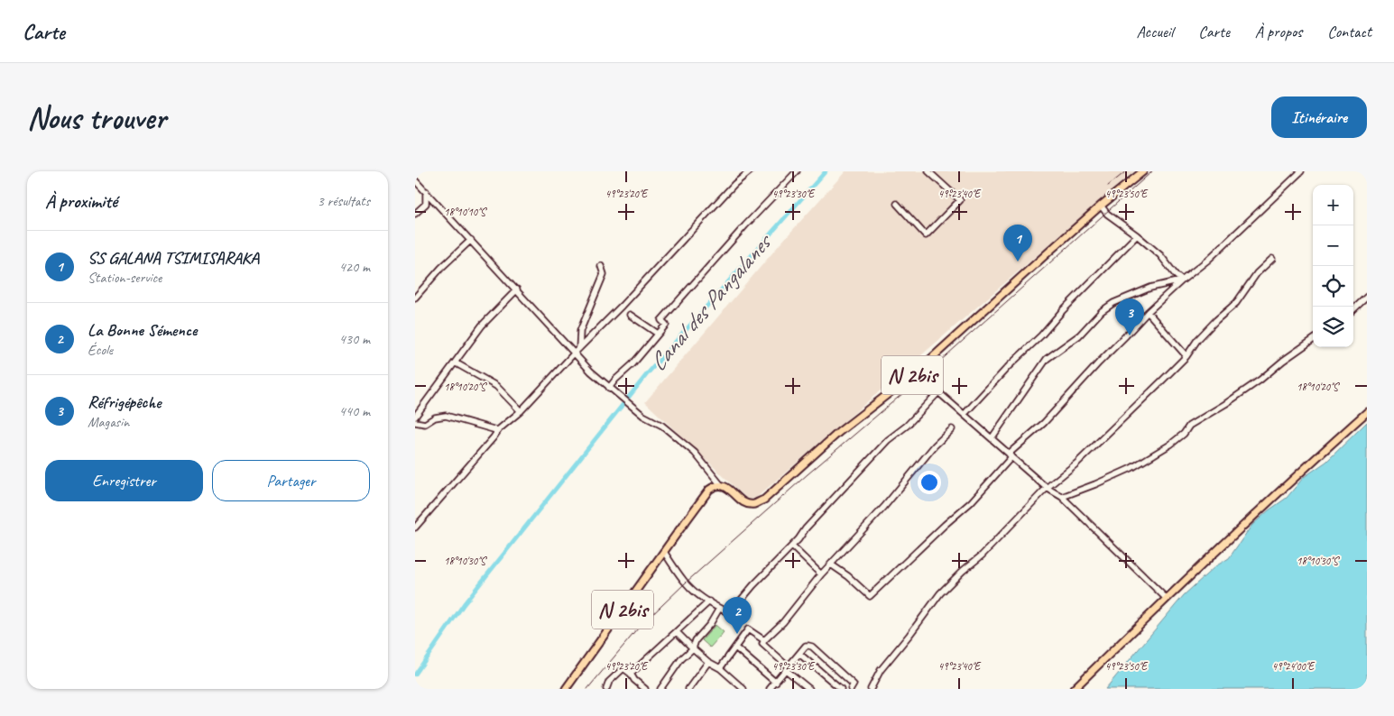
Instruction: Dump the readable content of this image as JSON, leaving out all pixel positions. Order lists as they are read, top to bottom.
{
  "streets": {
    "main road": ["N 2bis"]
  },
  "water": ["Canal des Pangalanes"],
  "page": {
    "header": "Carte",
    "nav": [
      "Accueil",
      "Carte",
      "À propos",
      "Contact"
    ],
    "buttons": [
      "Itinéraire",
      ["Enregistrer", "Partager"]
    ],
    "title": "Nous trouver",
    "heading": ["À proximité", "3 résultats"],
    "map_buttons": ["+", "−"],
    "pins": ["1", "3", "2"],
    "list": [
      {
        "mark": "1",
        "name": "SS GALANA TSIMISARAKA",
        "note": "Station-service",
        "value": "420 m"
      },
      {
        "mark": "2",
        "name": "La Bonne Sémence",
        "note": "École",
        "value": "430 m"
      },
      {
        "mark": "3",
        "name": "Réfrigépêche",
        "note": "Magasin",
        "value": "440 m"
      }
    ]
  },
  "coordinates": [
    "49°23'20\"E",
    "49°23'30\"E",
    "49°23'40\"E",
    "49°23'50\"E",
    "18°10'10\"S",
    "18°10'20\"S",
    "18°10'30\"S",
    "49°24'00\"E"
  ]
}
